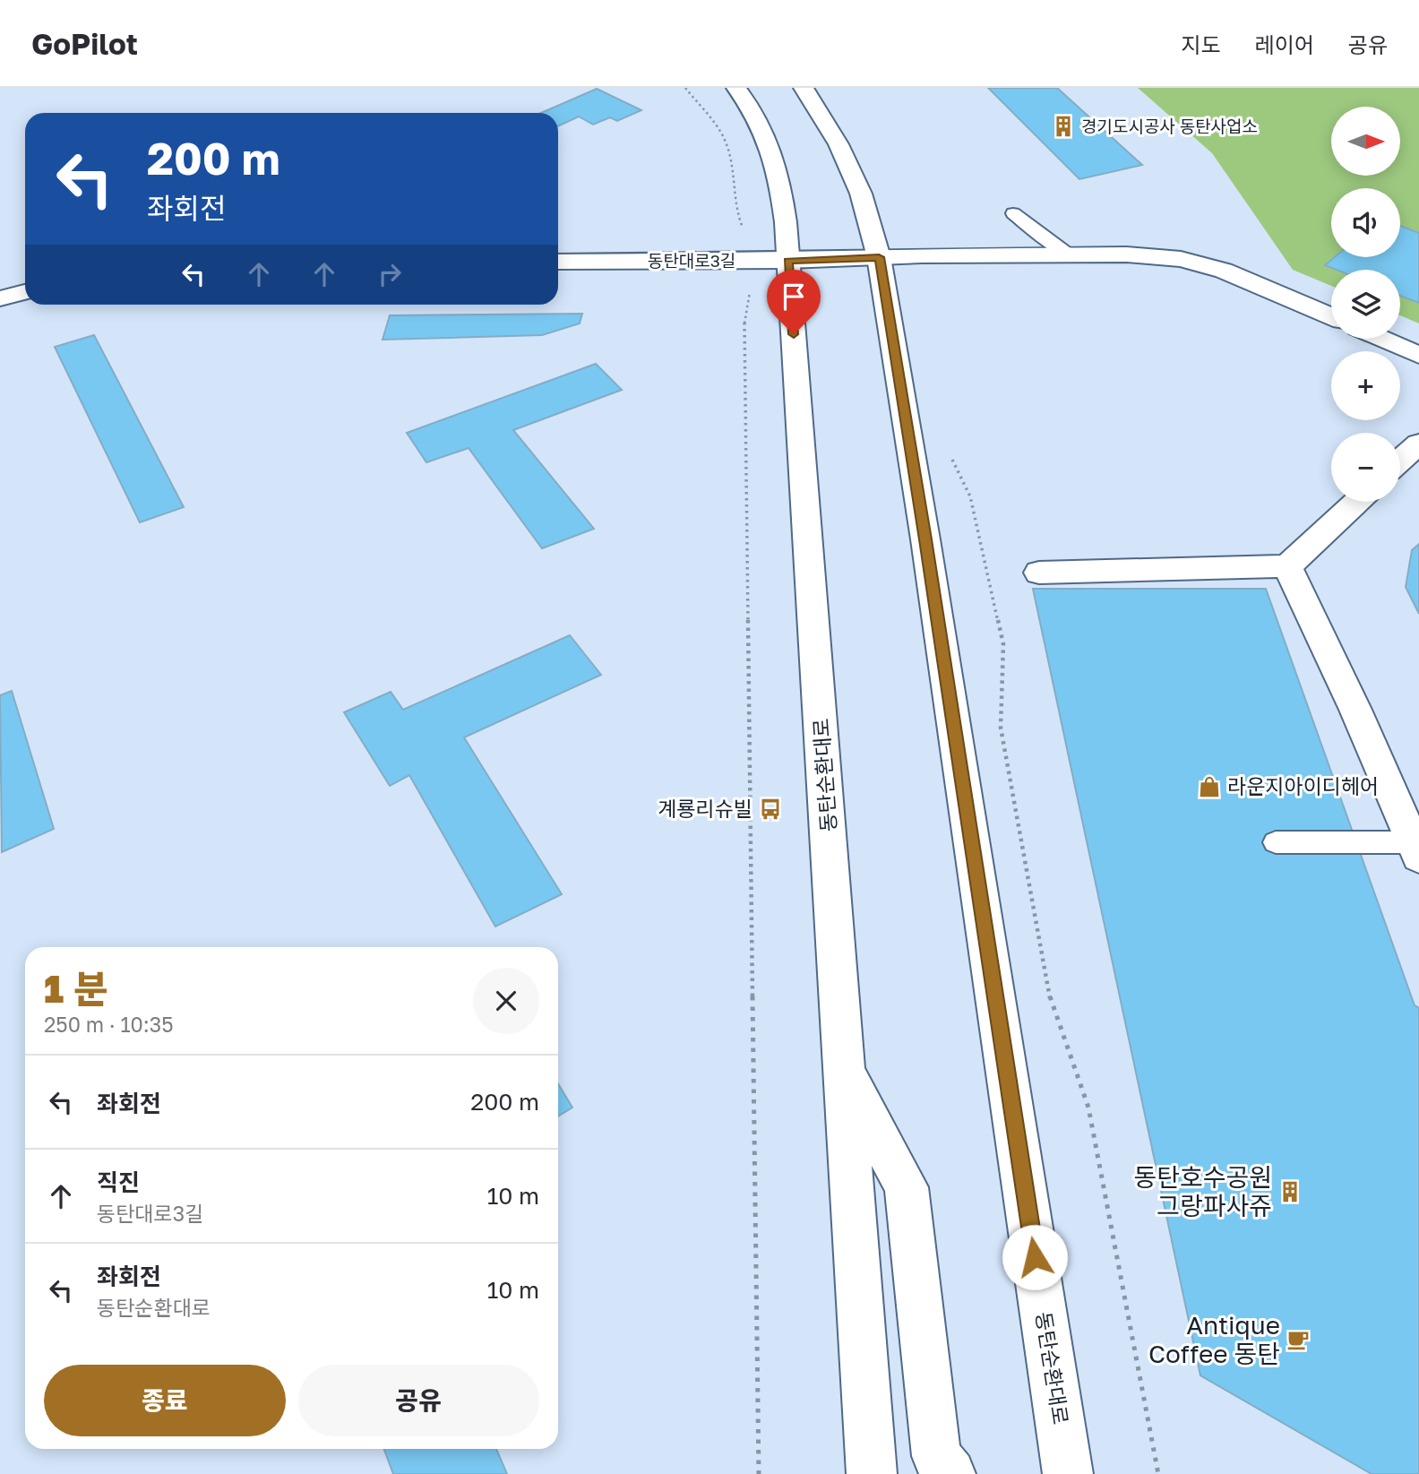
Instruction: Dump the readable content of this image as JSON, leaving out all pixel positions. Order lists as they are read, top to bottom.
{
  "streets": {
    "main road": ["동탄대로3길", "동탄순환대로"]
  },
  "crossings": [
    ["동탄대로3길", "동탄순환대로"]
  ],
  "places": {
    "building": ["경기도시공사 동탄사업소", "동탄호수공원 그랑파사쥬"],
    "shop": ["라운지아이디헤어"],
    "bus stop": ["계룡리슈빌"],
    "cafe": ["Antique Coffee 동탄"]
  },
  "north": "right",
  "page": {
    "header": "GoPilot",
    "nav": ["지도", "레이어", "공유"],
    "map_buttons": ["+", "−"],
    "turn": ["200 m", "좌회전"],
    "heading": ["1 분", "250 m · 10:35"],
    "list": [
      {
        "name": "좌회전",
        "value": "200 m"
      },
      {
        "name": "직진",
        "note": "동탄대로3길",
        "value": "10 m"
      },
      {
        "name": "좌회전",
        "note": "동탄순환대로",
        "value": "10 m"
      }
    ],
    "buttons": ["종료", "공유"]
  }
}
